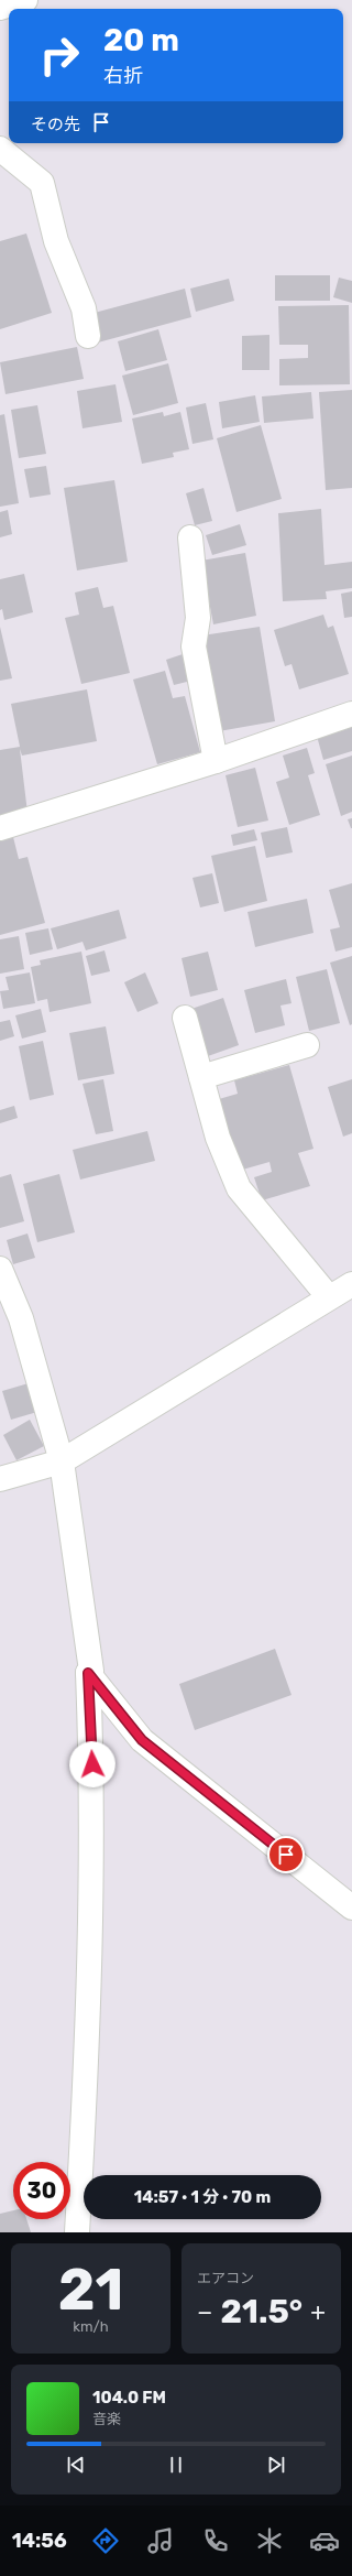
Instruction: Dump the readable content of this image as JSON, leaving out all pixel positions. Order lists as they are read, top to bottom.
{
  "page": {
    "turn": ["20 m", "右折"],
    "then": "その先",
    "limit": "30",
    "trip": "14:57 · 1 分 · 70 m",
    "tile": [
      ["21", "km/h"],
      "エアコン"
    ],
    "heat": ["−", "21.5°", "+"],
    "song": ["104.0 FM", "音楽"],
    "tabs": "14:56"
  }
}
